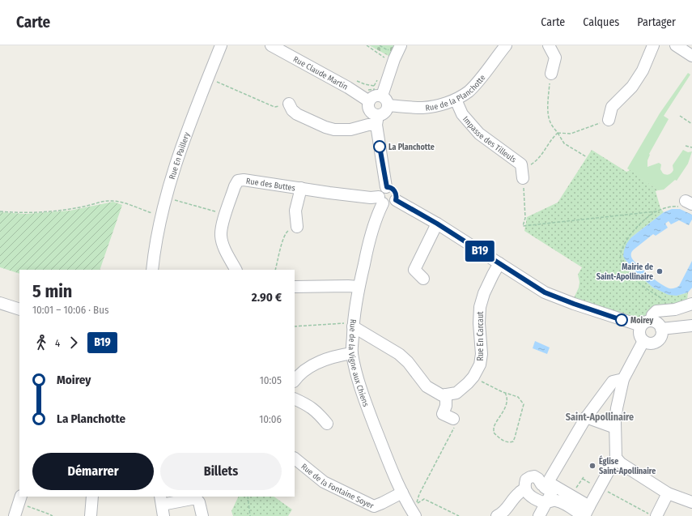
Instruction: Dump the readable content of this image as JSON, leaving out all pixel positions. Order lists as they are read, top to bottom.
{
  "streets": {
    "street": [
      "Rue Claude Martin",
      "Rue de la Planchotte",
      "Impasse des Tilleuls",
      "Rue En Paillery",
      "Rue des Buttes",
      "Rue En Carcaut",
      "Rue de la Vigne aux Chiens",
      "Rue de la Fontaine Soyer"
    ]
  },
  "crossings": [
    ["Rue de la Planchotte", "Impasse des Tilleuls"],
    ["Rue des Buttes", "Rue de la Vigne aux Chiens"],
    ["Rue de la Vigne aux Chiens", "Rue de la Fontaine Soyer"]
  ],
  "districts": ["Saint-Apollinaire"],
  "places": [
    "La Planchotte",
    "Mairie de Saint-Apollinaire",
    "Moirey",
    "Église Saint-Apollinaire"
  ],
  "lines": ["bus line B19"],
  "page": {
    "header": "Carte",
    "nav": ["Carte", "Calques", "Partager"],
    "on_map": "B19",
    "heading": ["5 min", "10:01 – 10:06 · Bus", "2.90 €"],
    "legs": ["4", "B19"],
    "list": [
      {
        "name": "Moirey",
        "value": "10:05"
      },
      {
        "name": "La Planchotte",
        "value": "10:06"
      }
    ],
    "buttons": ["Démarrer", "Billets"]
  }
}
